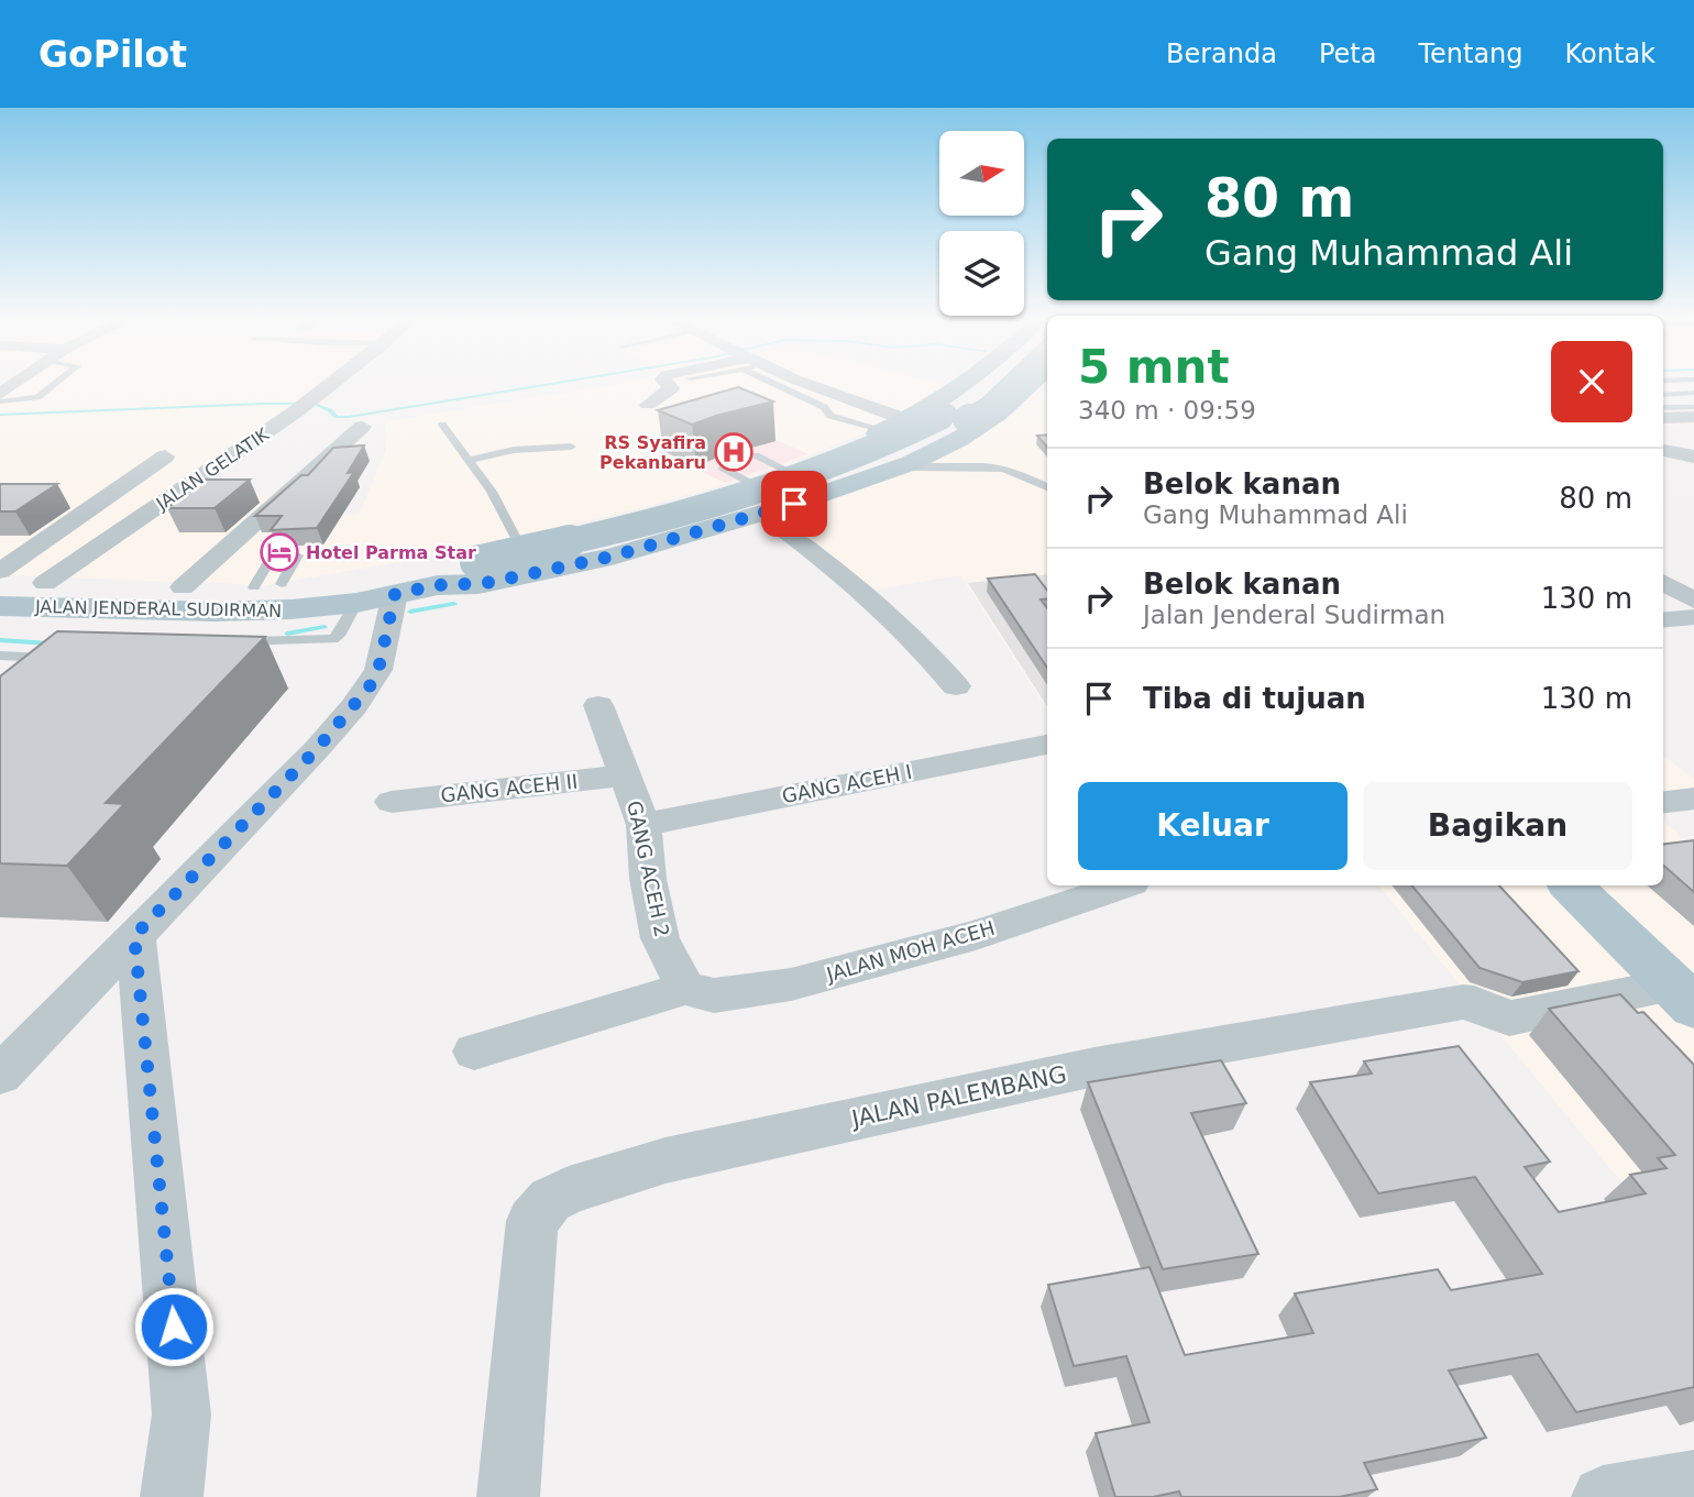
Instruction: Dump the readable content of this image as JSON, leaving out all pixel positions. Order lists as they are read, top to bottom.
{
  "streets": {
    "main road": ["JALAN JENDERAL SUDIRMAN"],
    "street": [
      "JALAN GELATIK",
      "GANG ACEH I",
      "GANG ACEH II",
      "GANG ACEH 2",
      "JALAN MOH ACEH",
      "JALAN PALEMBANG"
    ]
  },
  "crossings": [
    ["JALAN GELATIK", "JALAN JENDERAL SUDIRMAN"],
    ["GANG ACEH I", "GANG ACEH 2"],
    ["GANG ACEH II", "GANG ACEH 2"],
    ["GANG ACEH 2", "JALAN MOH ACEH"]
  ],
  "places": {
    "hospital": ["RS Syafira Pekanbaru"],
    "hotel": ["Hotel Parma Star"]
  },
  "north": "right",
  "page": {
    "header": "GoPilot",
    "nav": [
      "Beranda",
      "Peta",
      "Tentang",
      "Kontak"
    ],
    "turn": ["80 m", "Gang Muhammad Ali"],
    "heading": ["5 mnt", "340 m · 09:59"],
    "list": [
      {
        "name": "Belok kanan",
        "note": "Gang Muhammad Ali",
        "value": "80 m"
      },
      {
        "name": "Belok kanan",
        "note": "Jalan Jenderal Sudirman",
        "value": "130 m"
      },
      {
        "name": "Tiba di tujuan",
        "value": "130 m"
      }
    ],
    "buttons": ["Keluar", "Bagikan"]
  }
}
